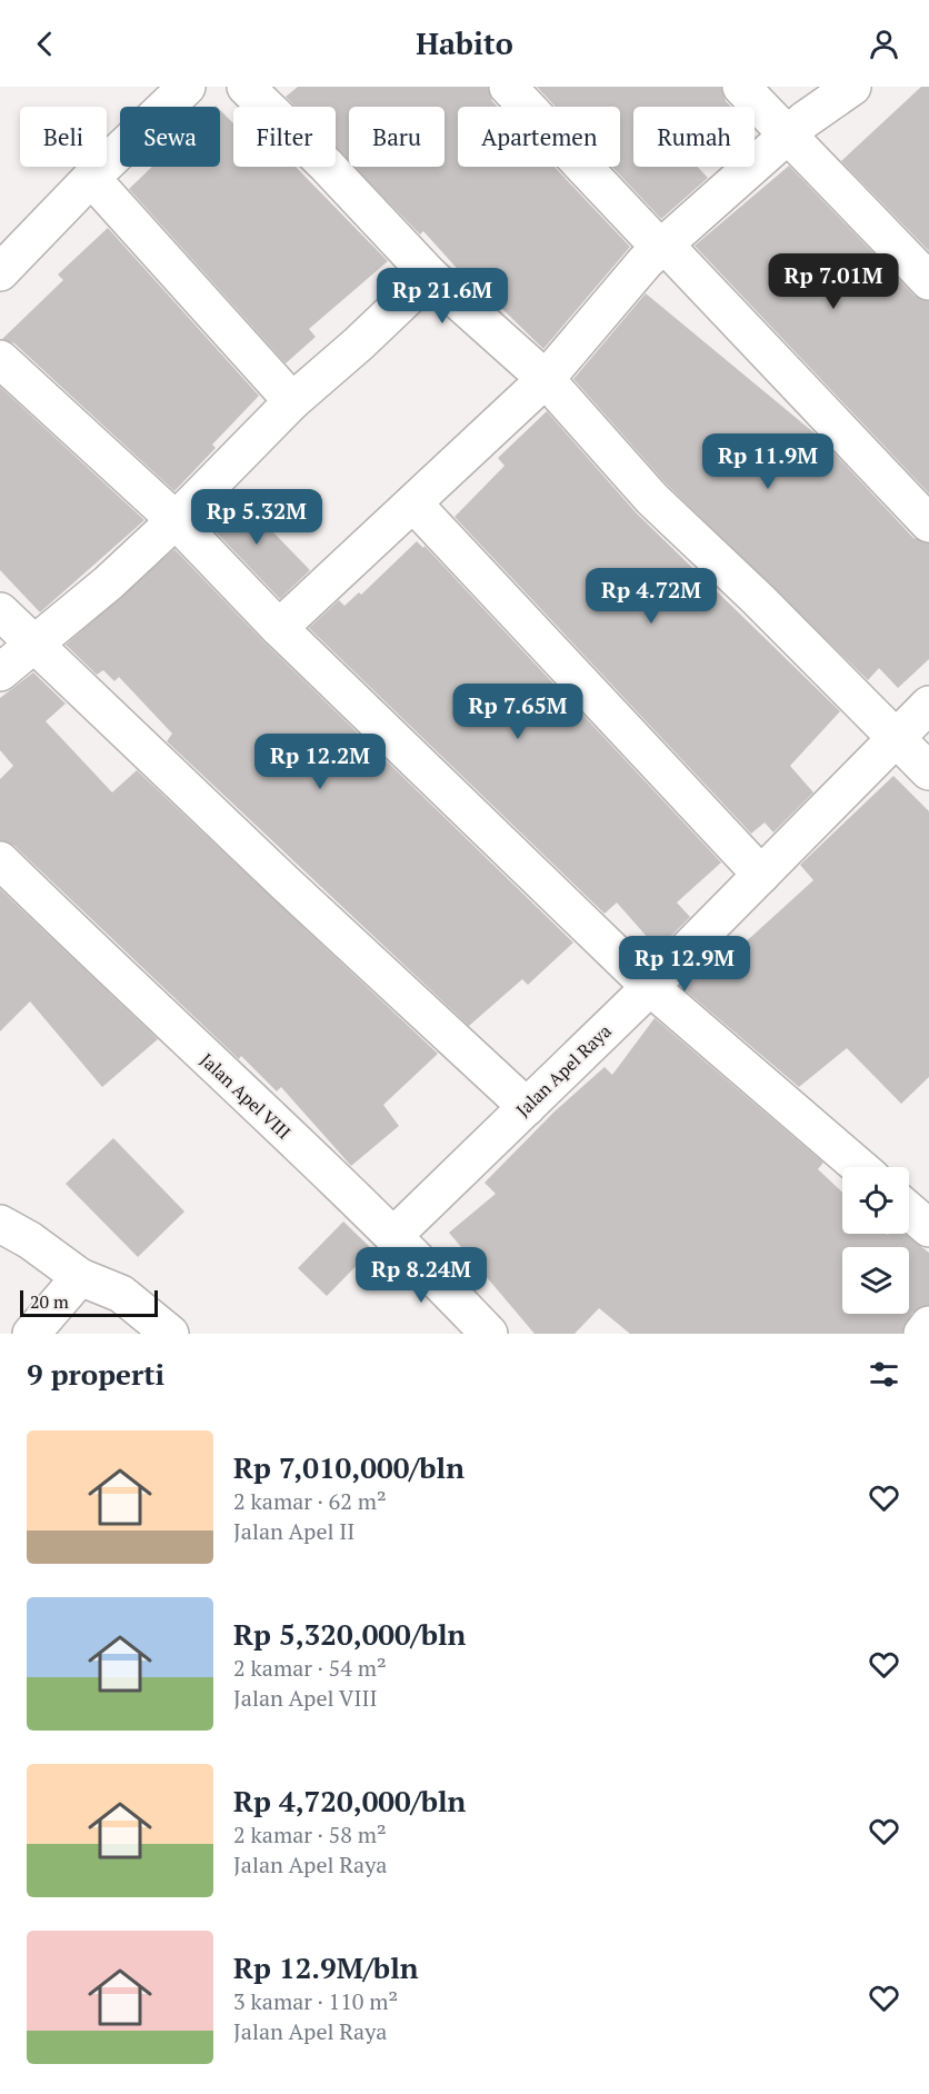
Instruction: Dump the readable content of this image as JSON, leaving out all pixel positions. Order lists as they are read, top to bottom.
{
  "streets": {
    "street": ["Jalan Apel Raya", "Jalan Apel VIII"]
  },
  "crossings": [
    ["Jalan Apel Raya", "Jalan Apel VIII"]
  ],
  "scale_bar": "20 m",
  "page": {
    "header": "Habito",
    "chip": [
      "Beli",
      "Sewa",
      "Filter",
      "Baru",
      "Apartemen",
      "Rumah"
    ],
    "price": [
      "Rp 7.01M",
      "Rp 21.6M",
      "Rp 11.9M",
      "Rp 5.32M",
      "Rp 4.72M",
      "Rp 7.65M",
      "Rp 12.2M",
      "Rp 12.9M",
      "Rp 8.24M"
    ],
    "scale": "20 m",
    "heading": "9 properti",
    "list": [
      {
        "name": "Rp 7,010,000/bln",
        "note": "2 kamar · 62 m² · Jalan Apel II"
      },
      {
        "name": "Rp 5,320,000/bln",
        "note": "2 kamar · 54 m² · Jalan Apel VIII"
      },
      {
        "name": "Rp 4,720,000/bln",
        "note": "2 kamar · 58 m² · Jalan Apel Raya"
      },
      {
        "name": "Rp 12.9M/bln",
        "note": "3 kamar · 110 m² · Jalan Apel Raya"
      }
    ]
  }
}
